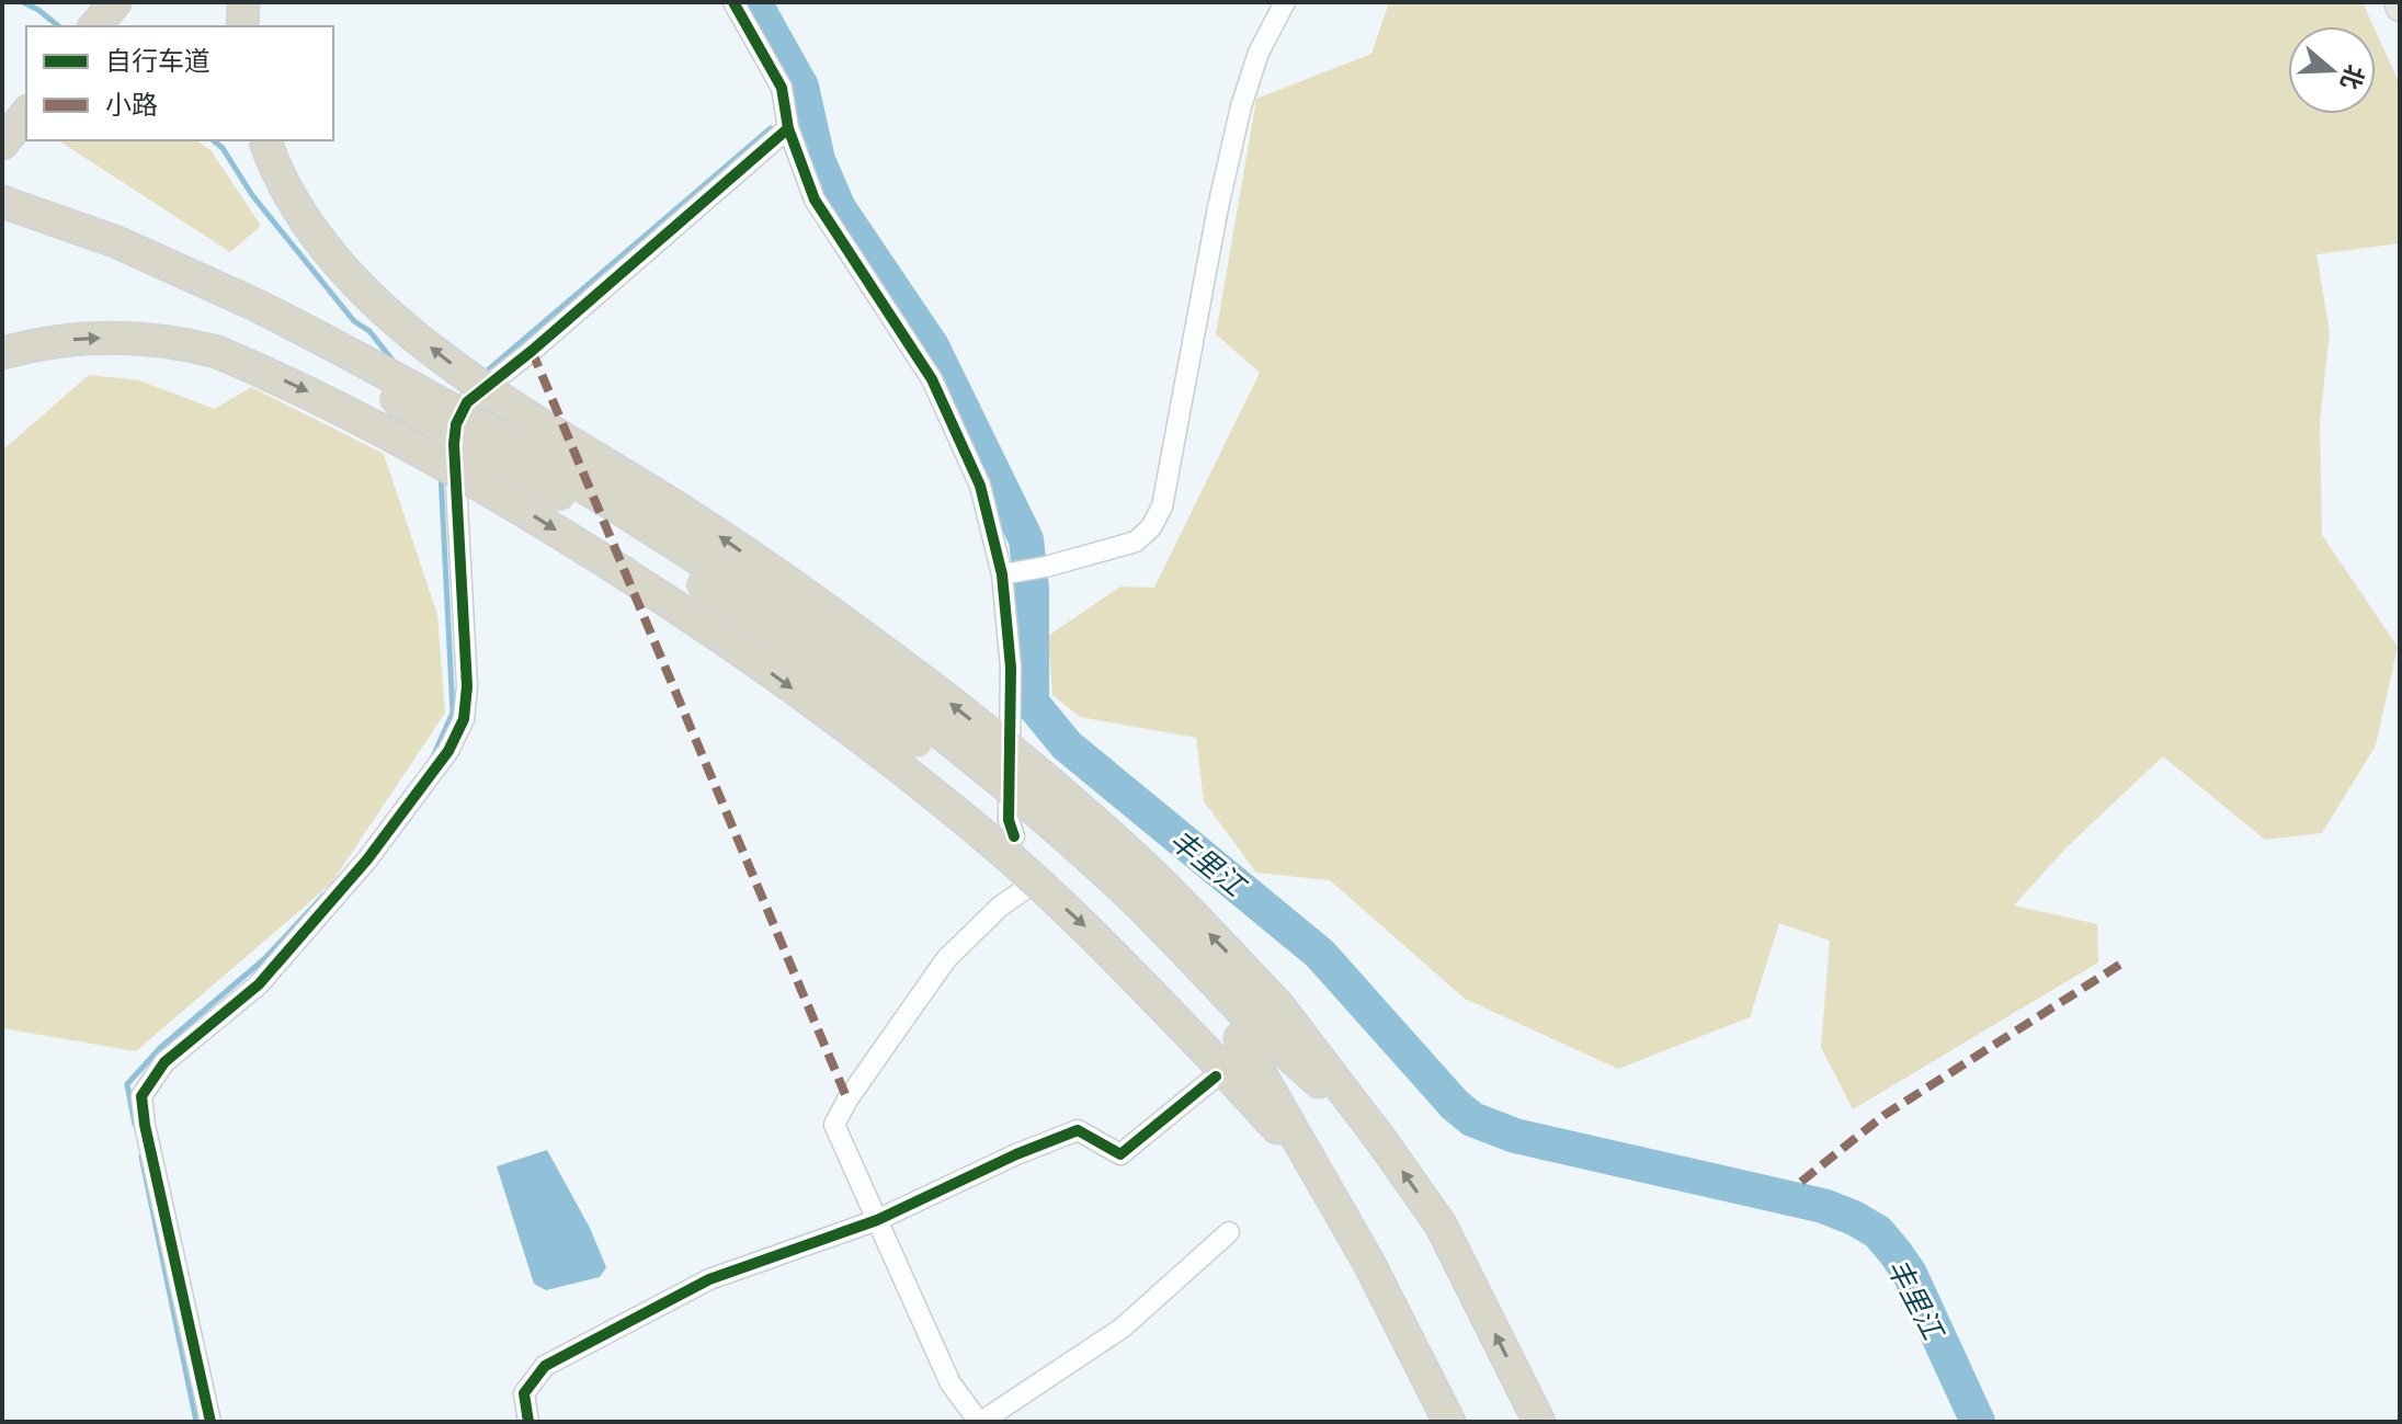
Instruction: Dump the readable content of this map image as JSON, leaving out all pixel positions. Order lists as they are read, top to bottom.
{
  "water": ["丰里江"],
  "legend": ["自行车道", "小路"],
  "north": "right"
}
